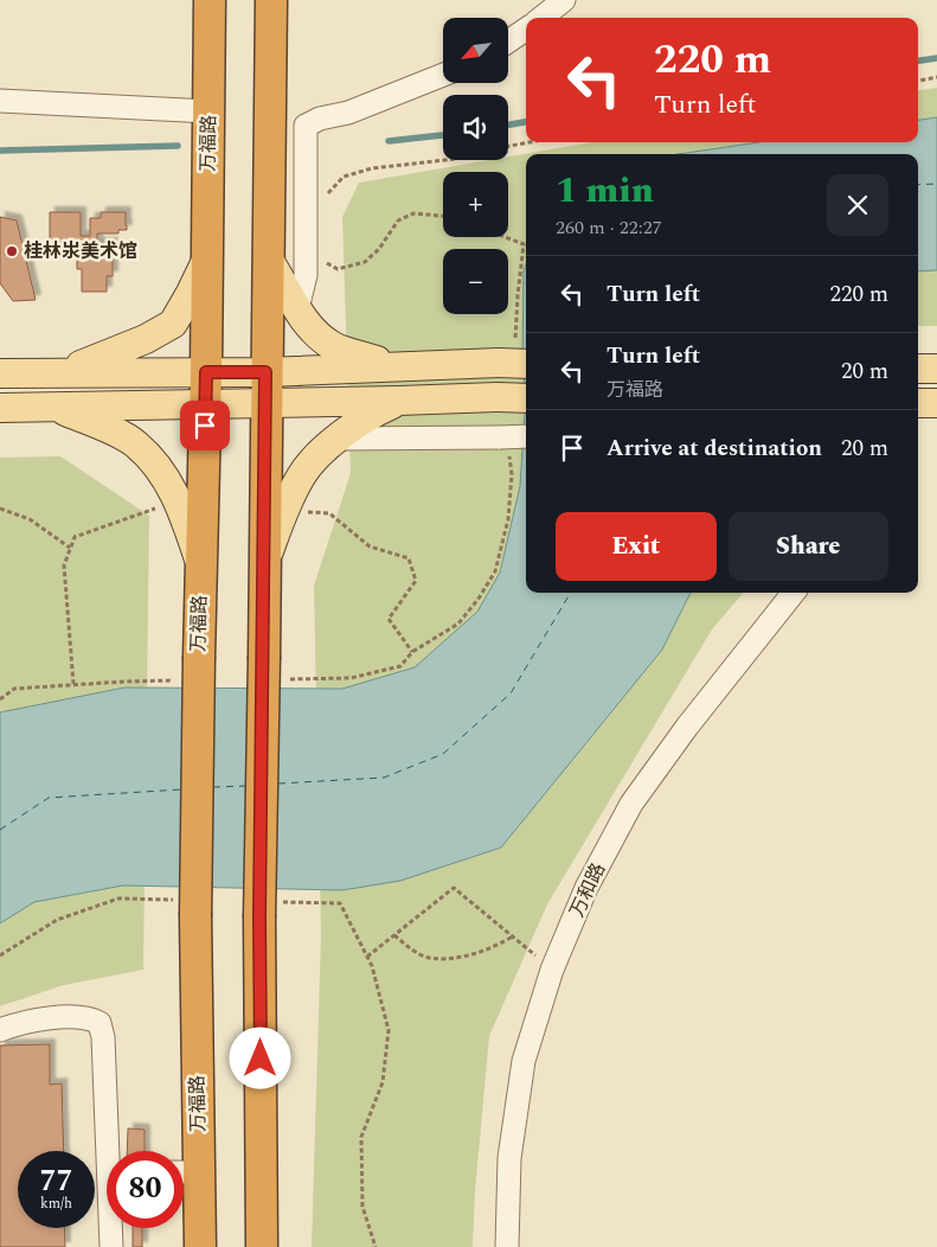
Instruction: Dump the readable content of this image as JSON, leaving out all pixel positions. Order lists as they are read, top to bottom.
{
  "streets": {
    "highway": ["万福路"],
    "street": ["万和路"]
  },
  "places": ["桂林汖美术馆"],
  "north": "bottom left",
  "page": {
    "map_buttons": ["+", "−"],
    "turn": ["220 m", "Turn left"],
    "heading": ["1 min", "260 m · 22:27"],
    "list": [
      {
        "name": "Turn left",
        "value": "220 m"
      },
      {
        "name": "Turn left",
        "note": "万福路",
        "value": "20 m"
      },
      {
        "name": "Arrive at destination",
        "value": "20 m"
      }
    ],
    "buttons": ["Exit", "Share"],
    "speed": "77 km/h",
    "limit": "80"
  }
}
